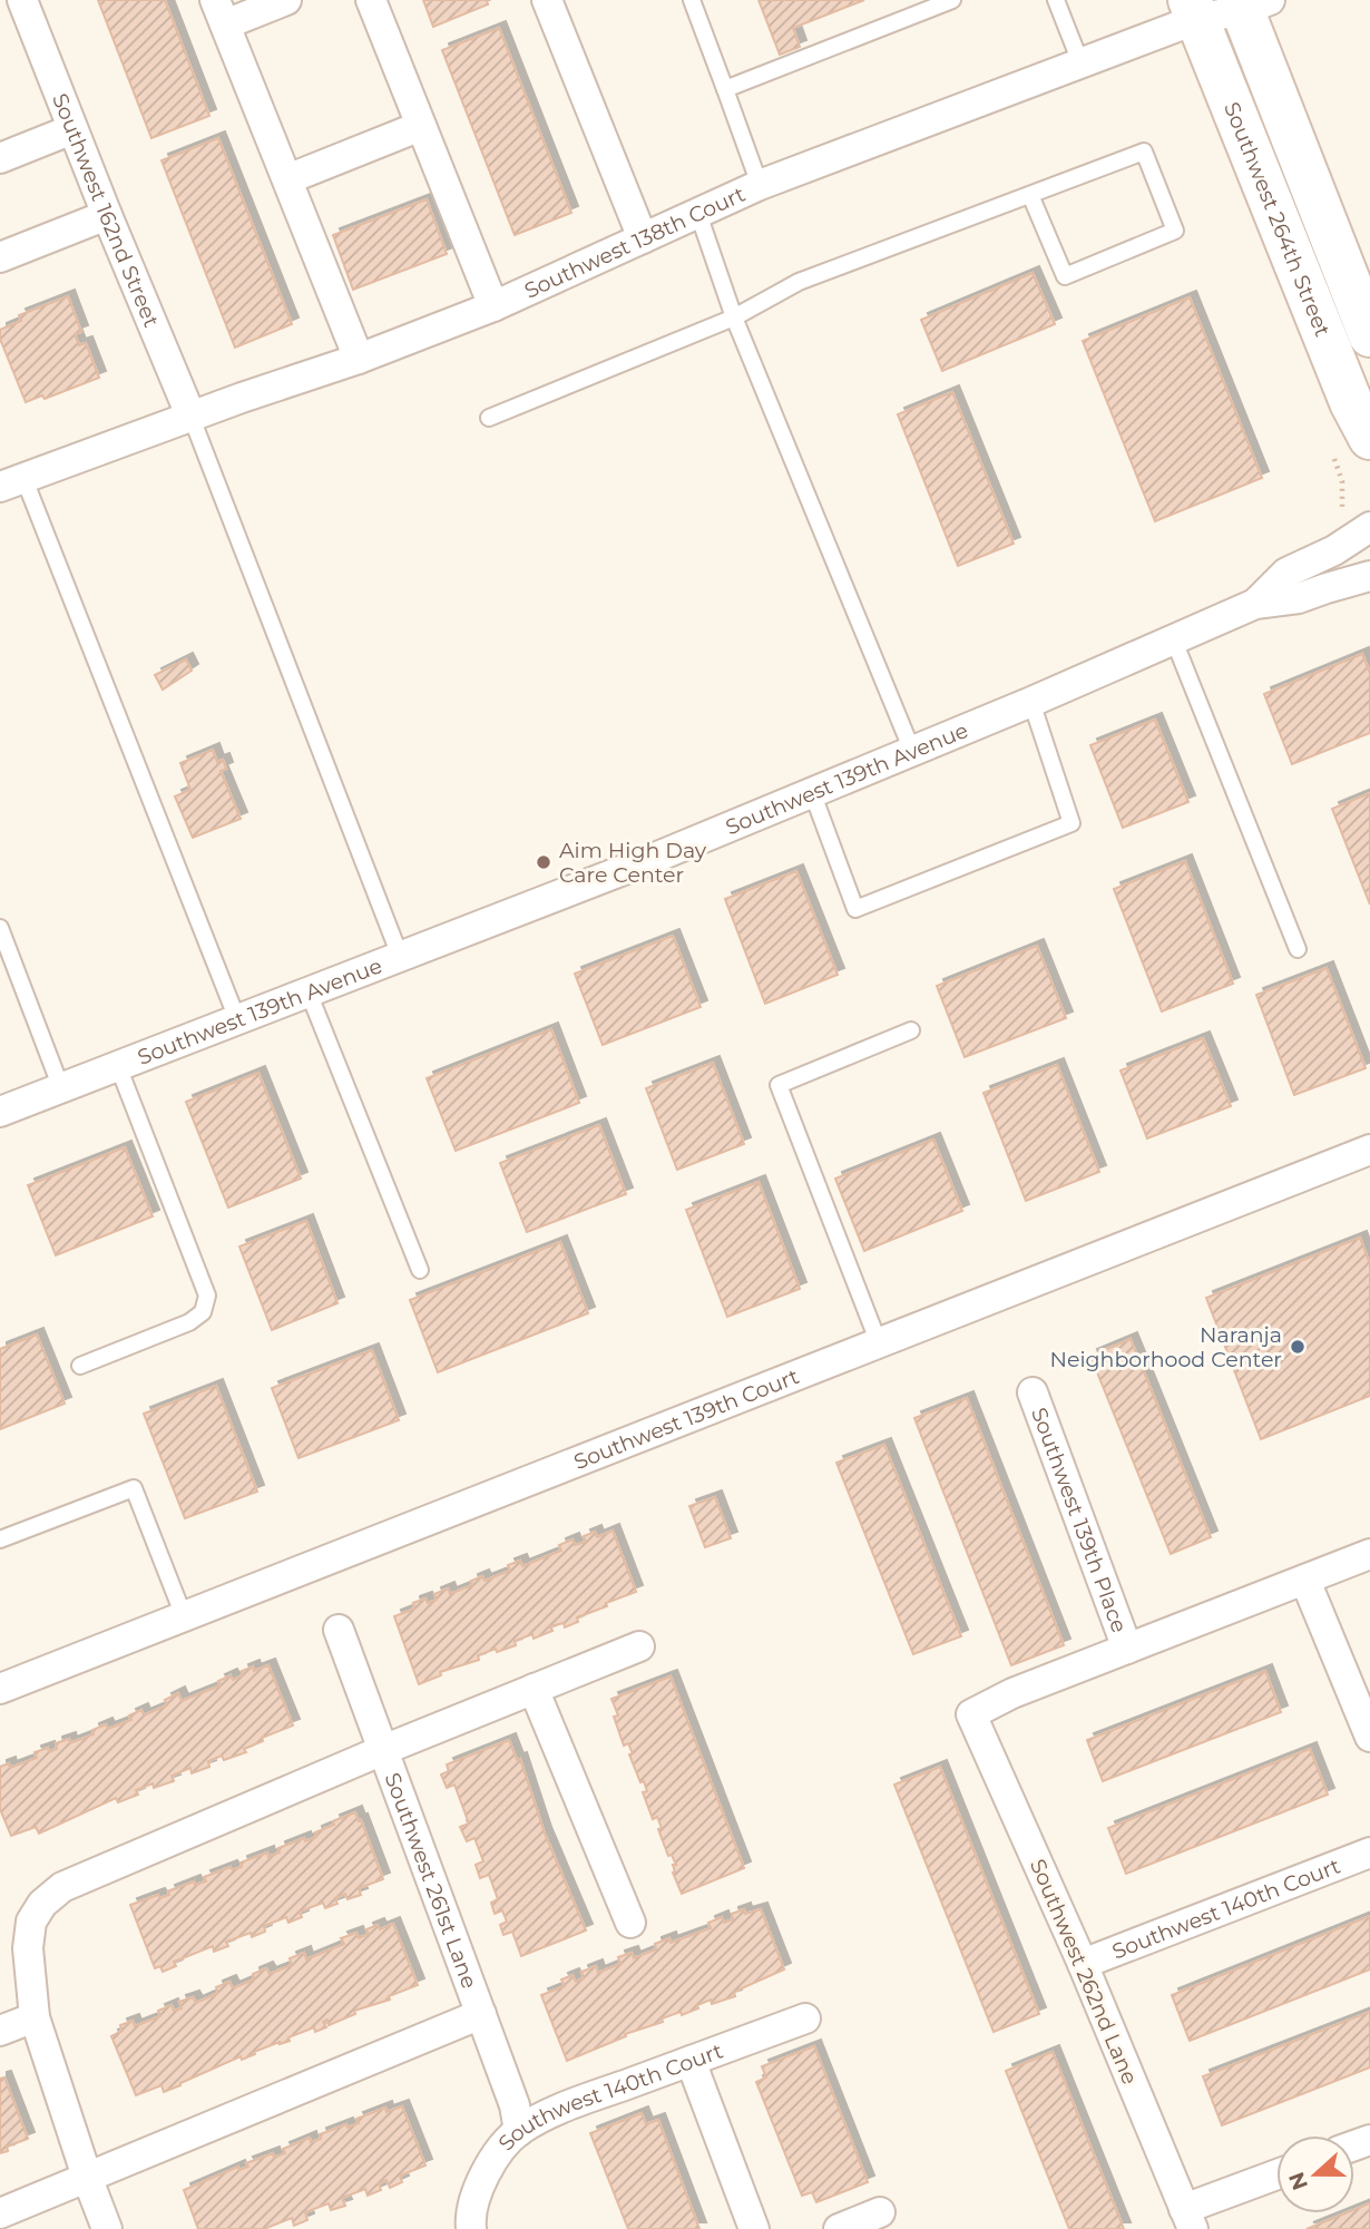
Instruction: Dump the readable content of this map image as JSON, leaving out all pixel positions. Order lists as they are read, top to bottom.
{
  "streets": {
    "street": [
      "Southwest 162nd Street",
      "Southwest 264th Street",
      "Southwest 138th Court",
      "Southwest 139th Avenue",
      "Southwest 139th Court",
      "Southwest 139th Place",
      "Southwest 261st Lane",
      "Southwest 140th Court",
      "Southwest 262nd Lane"
    ]
  },
  "crossings": [
    ["Southwest 162nd Street", "Southwest 138th Court"],
    ["Southwest 264th Street", "Southwest 138th Court"],
    ["Southwest 139th Place", "Southwest 262nd Lane"],
    ["Southwest 261st Lane", "Southwest 140th Court"],
    ["Southwest 140th Court", "Southwest 262nd Lane"]
  ],
  "places": ["Aim High Day Care Center", "Naranja Neighborhood Center"],
  "north": "left"
}
